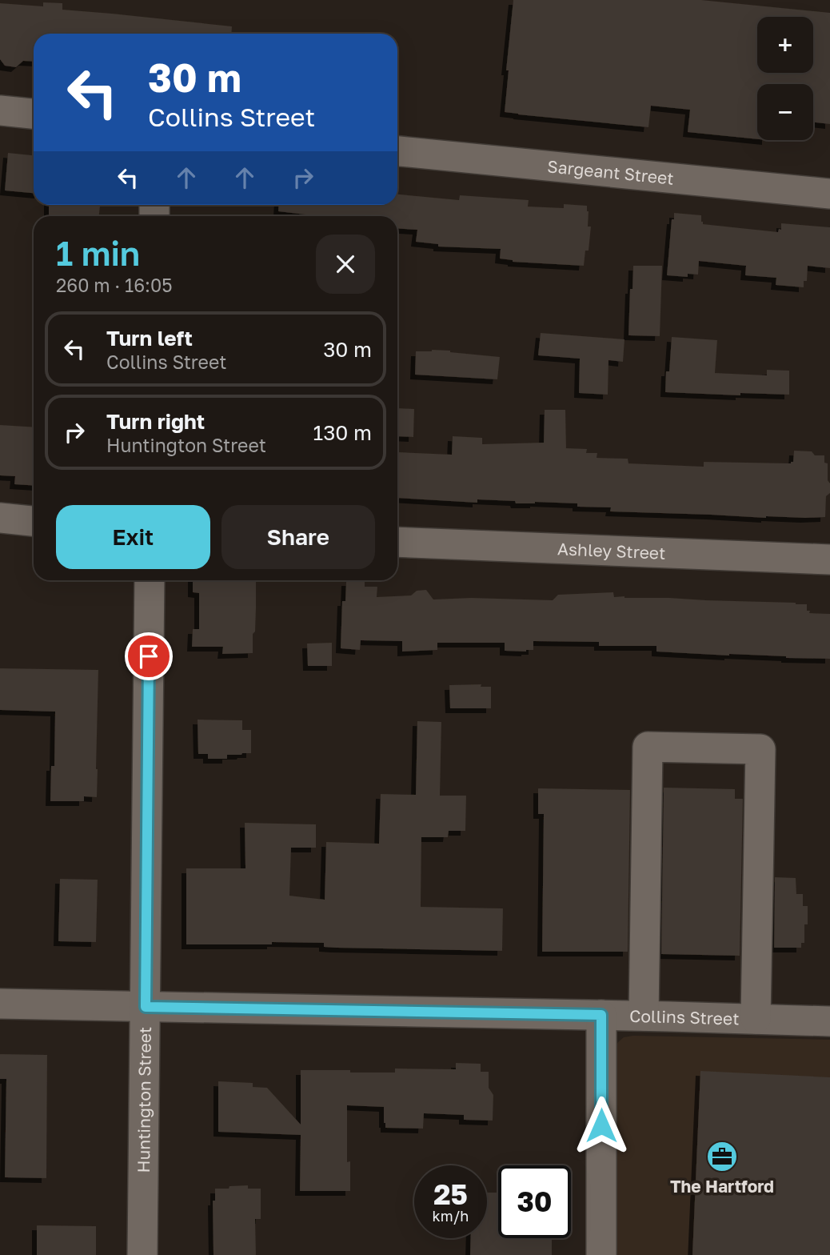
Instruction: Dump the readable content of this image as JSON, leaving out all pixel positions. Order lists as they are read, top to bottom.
{
  "streets": {
    "street": [
      "Sargeant Street",
      "Ashley Street",
      "Collins Street",
      "Huntington Street"
    ]
  },
  "crossings": [
    ["Collins Street", "Huntington Street"]
  ],
  "places": {
    "office": ["The Hartford"]
  },
  "page": {
    "map_buttons": ["+", "−"],
    "turn": ["30 m", "Collins Street"],
    "heading": ["1 min", "260 m · 16:05"],
    "list": [
      {
        "name": "Turn left",
        "note": "Collins Street",
        "value": "30 m"
      },
      {
        "name": "Turn right",
        "note": "Huntington Street",
        "value": "130 m"
      }
    ],
    "buttons": ["Exit", "Share"],
    "speed": "25 km/h",
    "limit": "30"
  }
}
